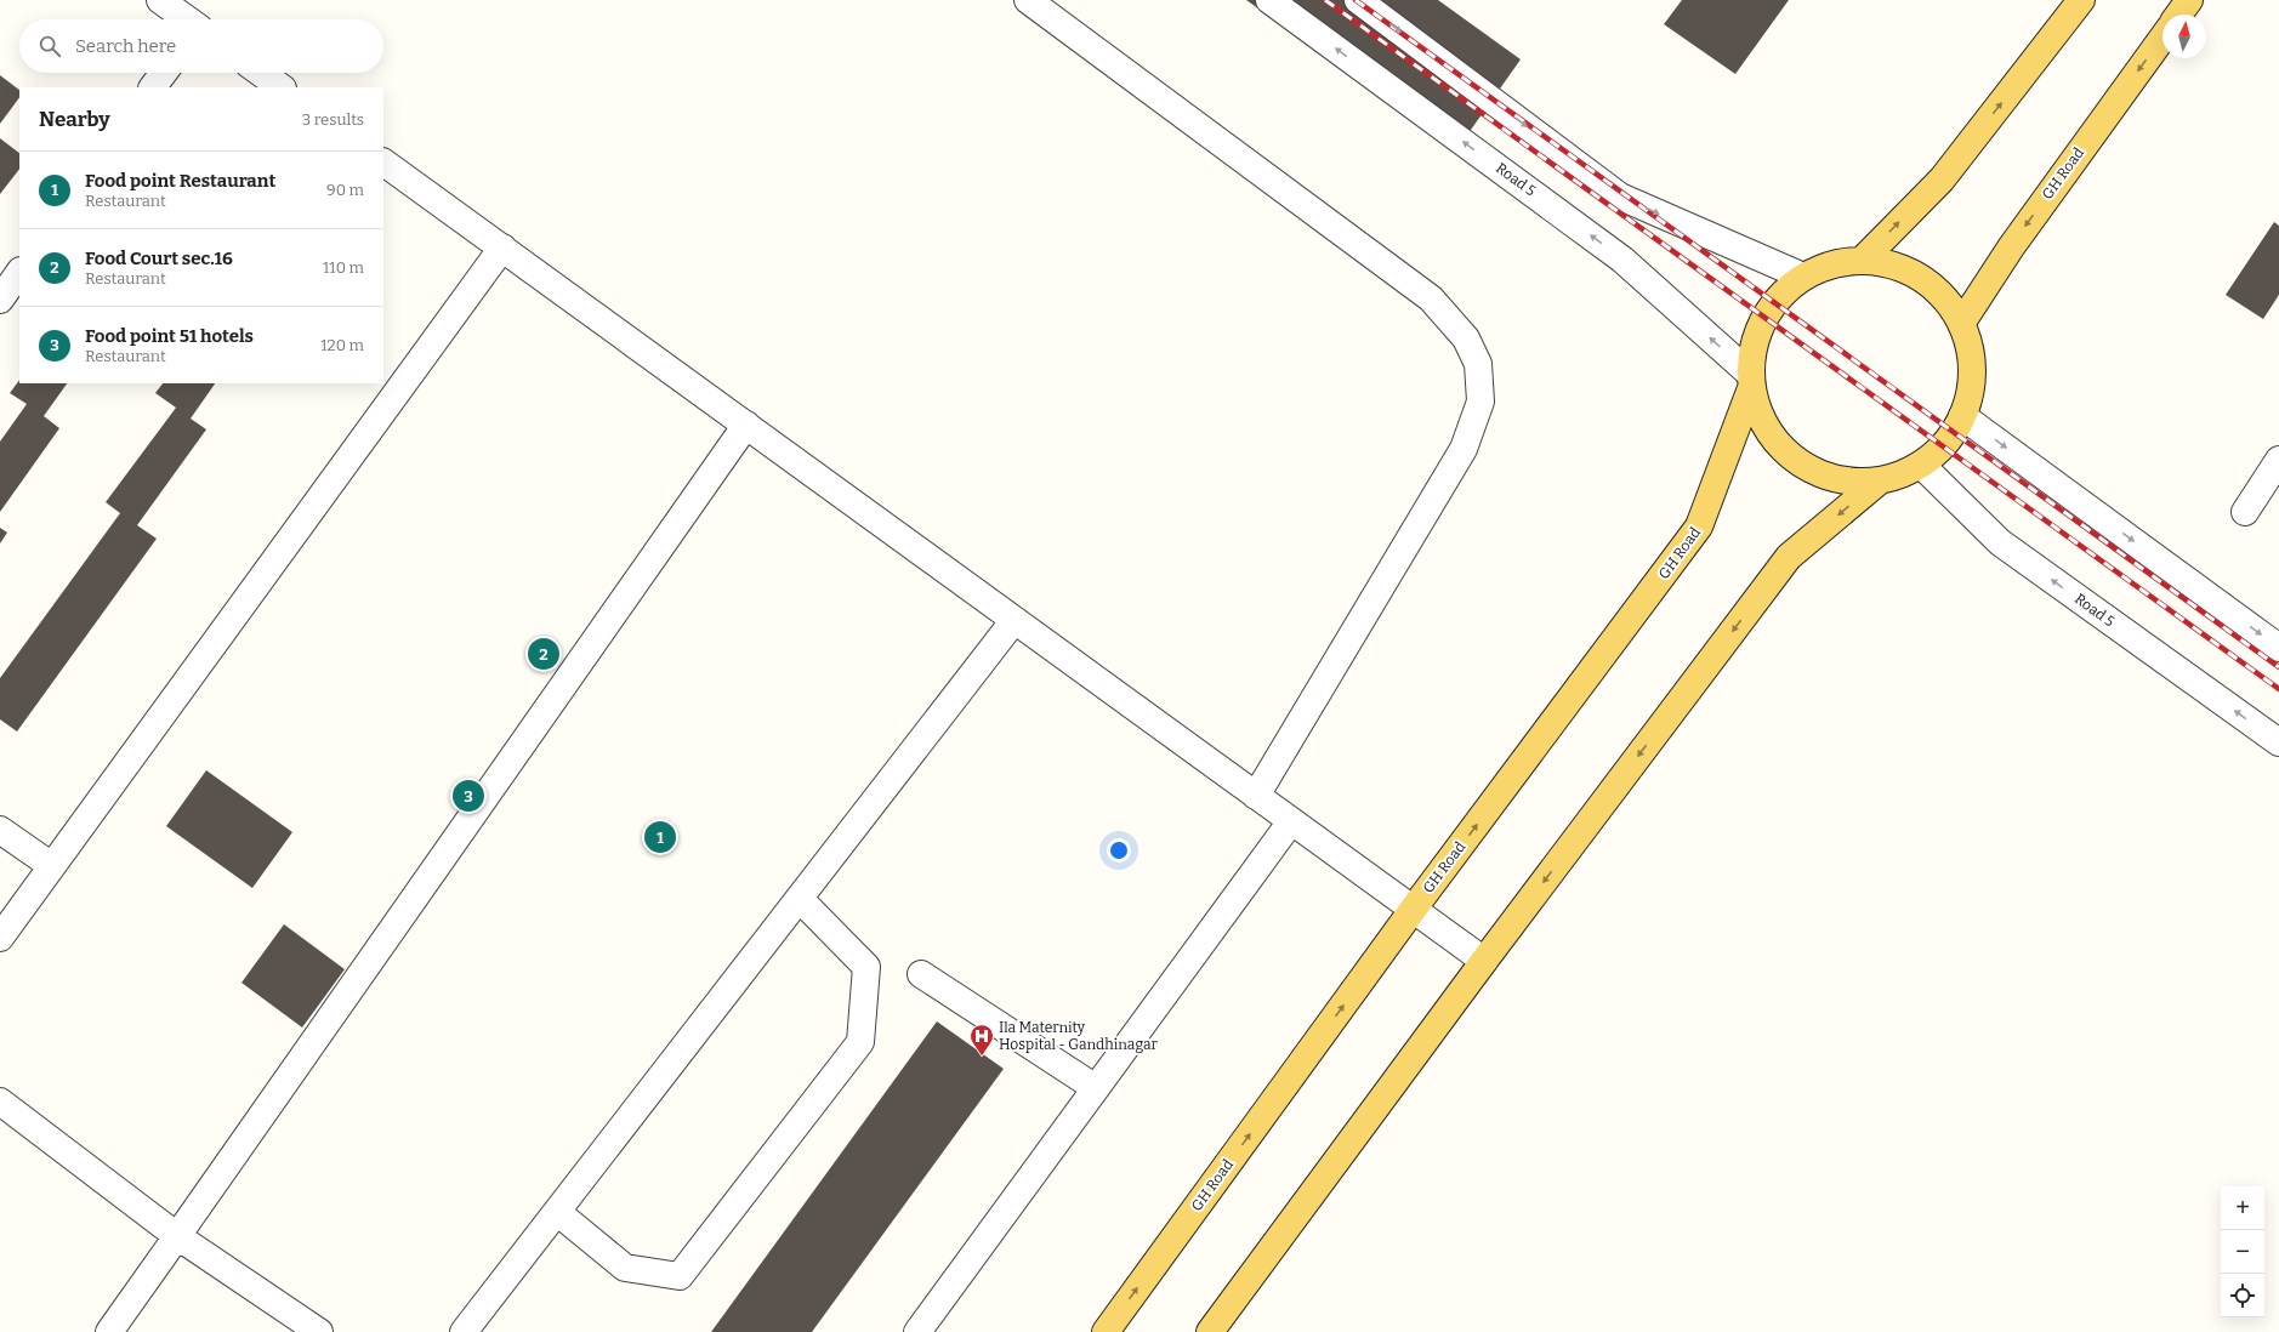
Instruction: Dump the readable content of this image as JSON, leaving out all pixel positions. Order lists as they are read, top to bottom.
{
  "streets": {
    "main road": ["GH Road"],
    "street": ["Road 5"]
  },
  "crossings": [
    ["GH Road", "Road 5"]
  ],
  "places": {
    "hospital": ["Ila Maternity Hospital - Gandhinagar"]
  },
  "north": "top",
  "page": {
    "search": "Search here",
    "heading": ["Nearby", "3 results"],
    "list": [
      {
        "mark": "1",
        "name": "Food point Restaurant",
        "note": "Restaurant",
        "value": "90 m"
      },
      {
        "mark": "2",
        "name": "Food Court sec.16",
        "note": "Restaurant",
        "value": "110 m"
      },
      {
        "mark": "3",
        "name": "Food point 51 hotels",
        "note": "Restaurant",
        "value": "120 m"
      }
    ],
    "pins": ["2", "3", "1"],
    "map_buttons": ["+", "−"]
  }
}
